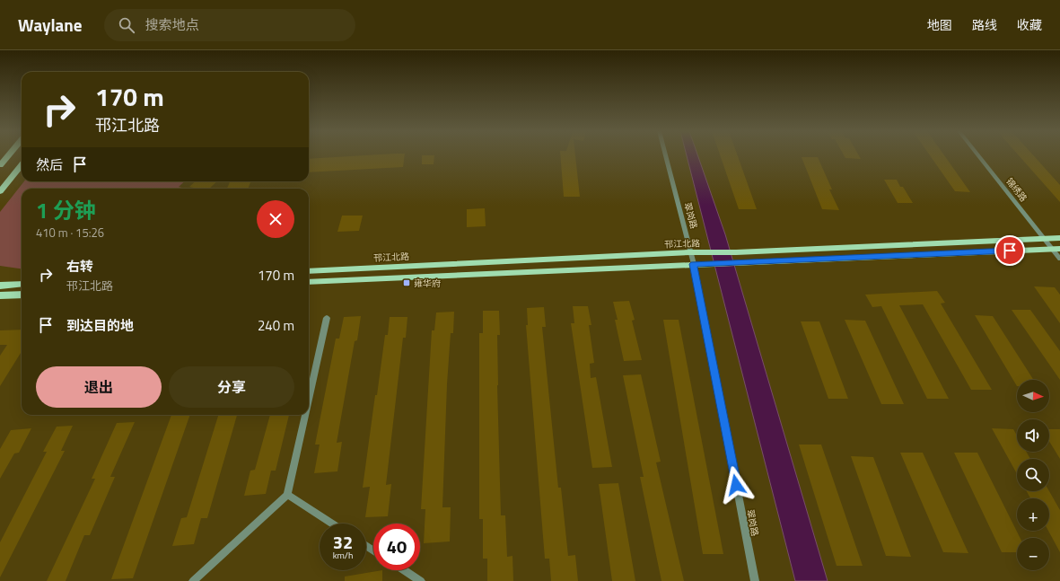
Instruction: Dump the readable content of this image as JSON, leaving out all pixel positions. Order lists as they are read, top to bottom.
{
  "streets": {
    "main road": ["邗江北路"],
    "street": ["锦绣路", "翠岗路"]
  },
  "crossings": [
    ["锦绣路", "邗江北路"],
    ["翠岗路", "邗江北路"]
  ],
  "places": {
    "transit": ["雍华府"]
  },
  "north": "right",
  "page": {
    "header": "Waylane",
    "search": "搜索地点",
    "nav": ["地图", "路线", "收藏"],
    "turn": ["170 m", "邗江北路"],
    "then": "然后",
    "heading": ["1 分钟", "410 m · 15:26"],
    "list": [
      {
        "name": "右转",
        "note": "邗江北路",
        "value": "170 m"
      },
      {
        "name": "到达目的地",
        "value": "240 m"
      }
    ],
    "buttons": ["退出", "分享"],
    "map_buttons": ["+", "−"],
    "speed": "32 km/h",
    "limit": "40"
  }
}
